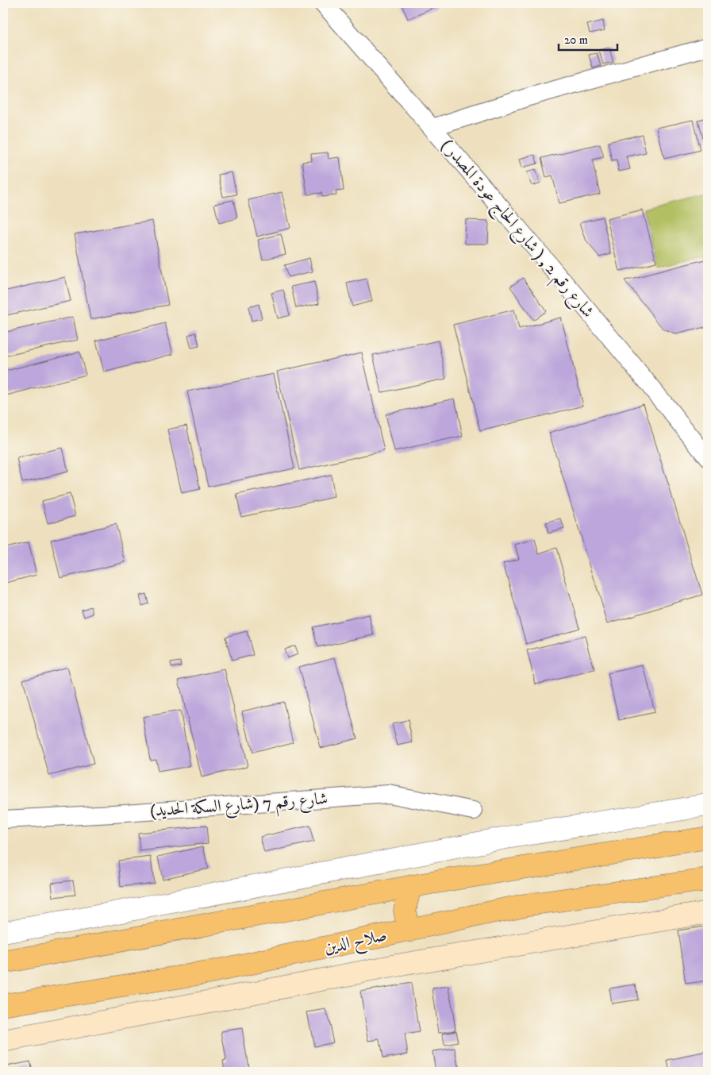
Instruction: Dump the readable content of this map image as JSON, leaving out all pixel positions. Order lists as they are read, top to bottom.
{
  "streets": {
    "highway": ["صلاح الدين"],
    "street": ["شارع رقم 2 , ( شارع الحاج عودة المصدر )", "شارع رقم 7 (شارع السكة الحديد)"]
  },
  "scale_bar": "20 m"
}
